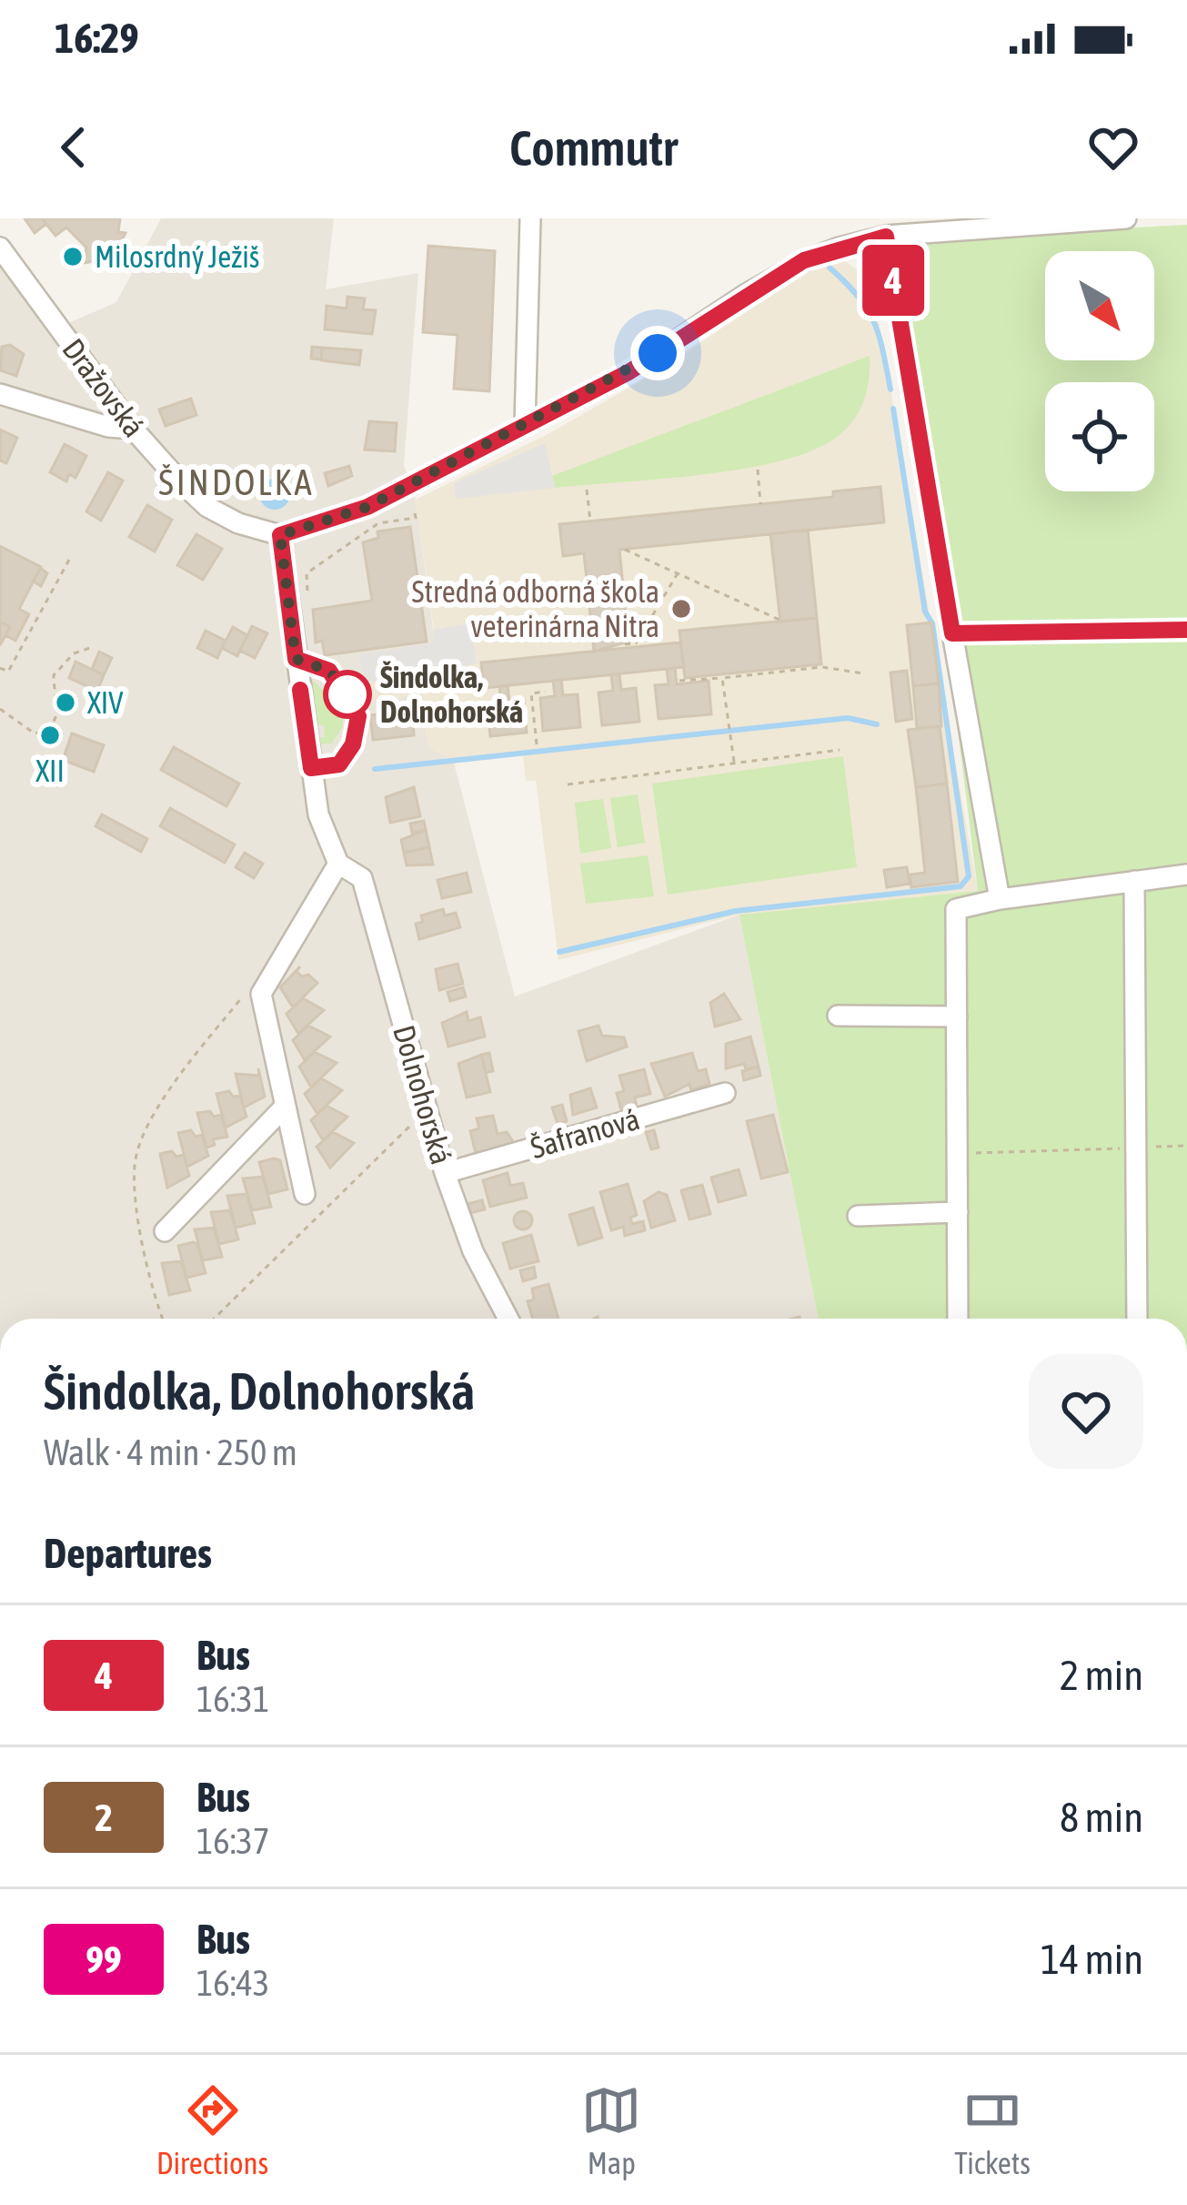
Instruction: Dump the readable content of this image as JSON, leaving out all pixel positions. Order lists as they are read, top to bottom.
{
  "streets": {
    "street": ["Dražovská", "Dolnohorská", "Šafranová"]
  },
  "crossings": [
    ["Dražovská", "Dolnohorská"],
    ["Dolnohorská", "Šafranová"]
  ],
  "districts": ["ŠINDOLKA"],
  "places": [
    "Milosrdný Ježiš",
    "Stredná odborná škola veterinárna Nitra",
    "Šindolka, Dolnohorská",
    "XIV",
    "XII"
  ],
  "lines": ["bus line 4"],
  "north": "bottom right",
  "page": {
    "status": "16:29",
    "header": "Commutr",
    "on_map": "4",
    "heading": [
      ["Šindolka, Dolnohorská", "Walk · 4 min · 250 m"],
      "Departures"
    ],
    "list": [
      {
        "mark": "4",
        "name": "Bus",
        "note": "16:31",
        "value": "2 min"
      },
      {
        "mark": "2",
        "name": "Bus",
        "note": "16:37",
        "value": "8 min"
      },
      {
        "mark": "99",
        "name": "Bus",
        "note": "16:43",
        "value": "14 min"
      }
    ],
    "tabs": ["Directions", "Map", "Tickets"]
  }
}
